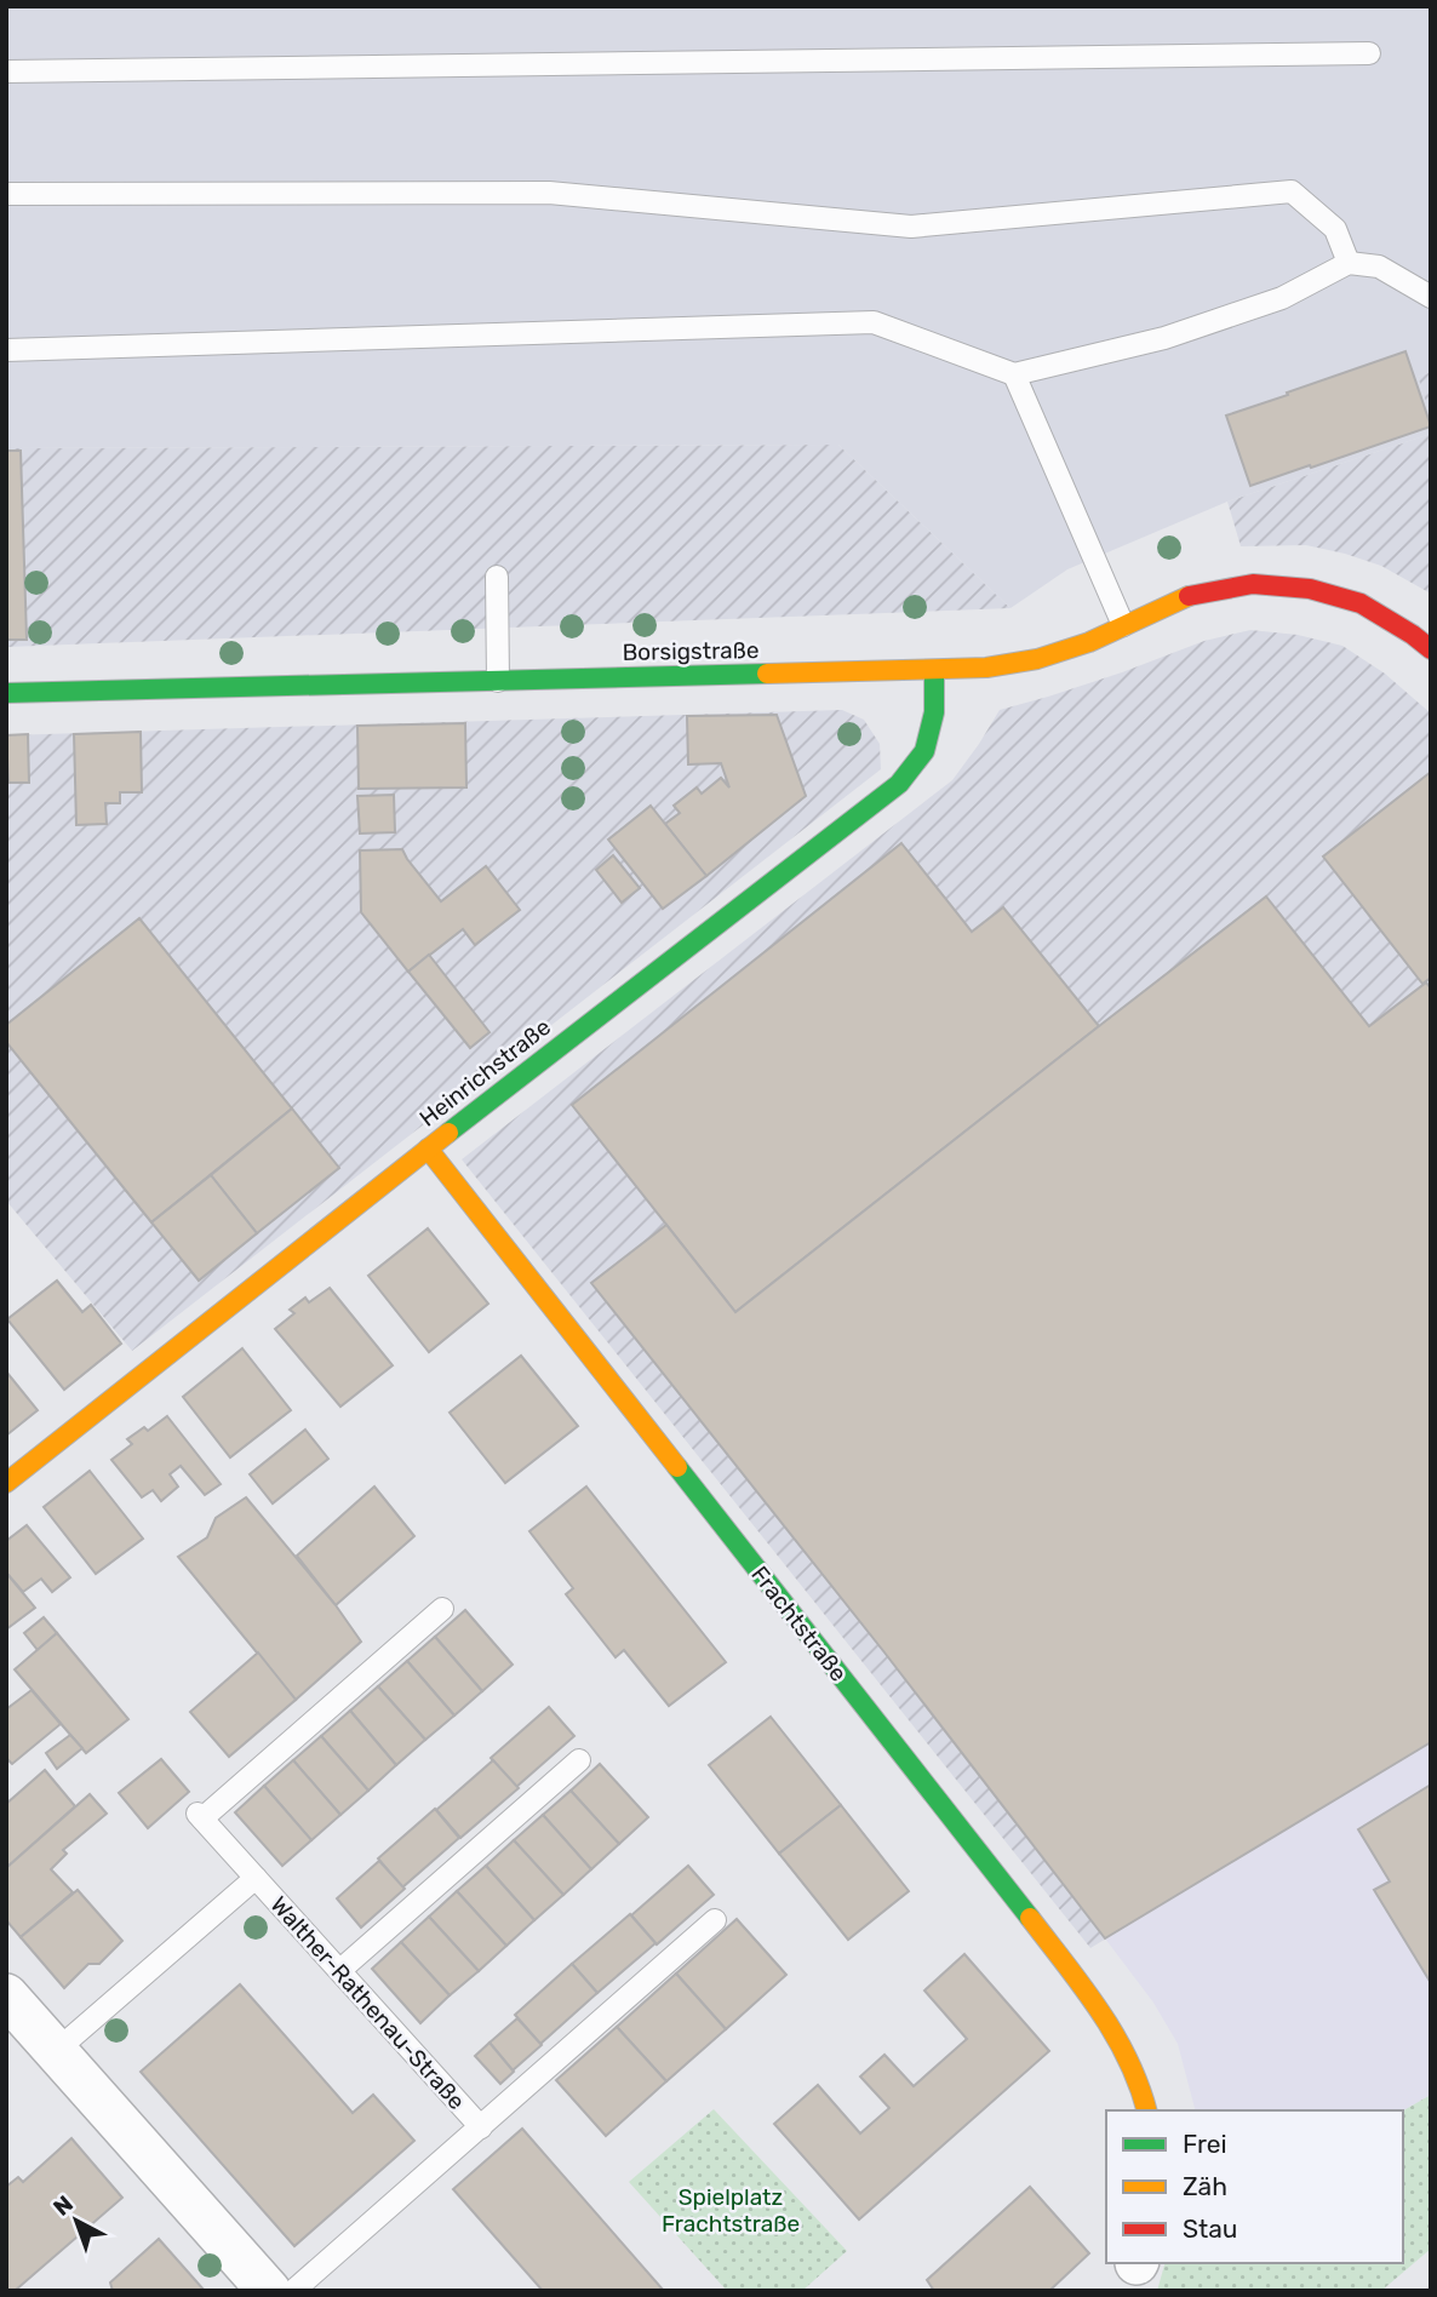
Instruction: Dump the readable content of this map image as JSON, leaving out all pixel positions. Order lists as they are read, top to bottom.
{
  "streets": {
    "street": ["Borsigstraße", "Heinrichstraße", "Frachtstraße"],
    "lane": ["Walther-Rathenau-Straße"]
  },
  "crossings": [
    ["Borsigstraße", "Heinrichstraße"],
    ["Heinrichstraße", "Frachtstraße"]
  ],
  "parks": ["Spielplatz Frachtstraße"],
  "legend": ["Frei", "Zäh", "Stau"],
  "north": "top left"
}
